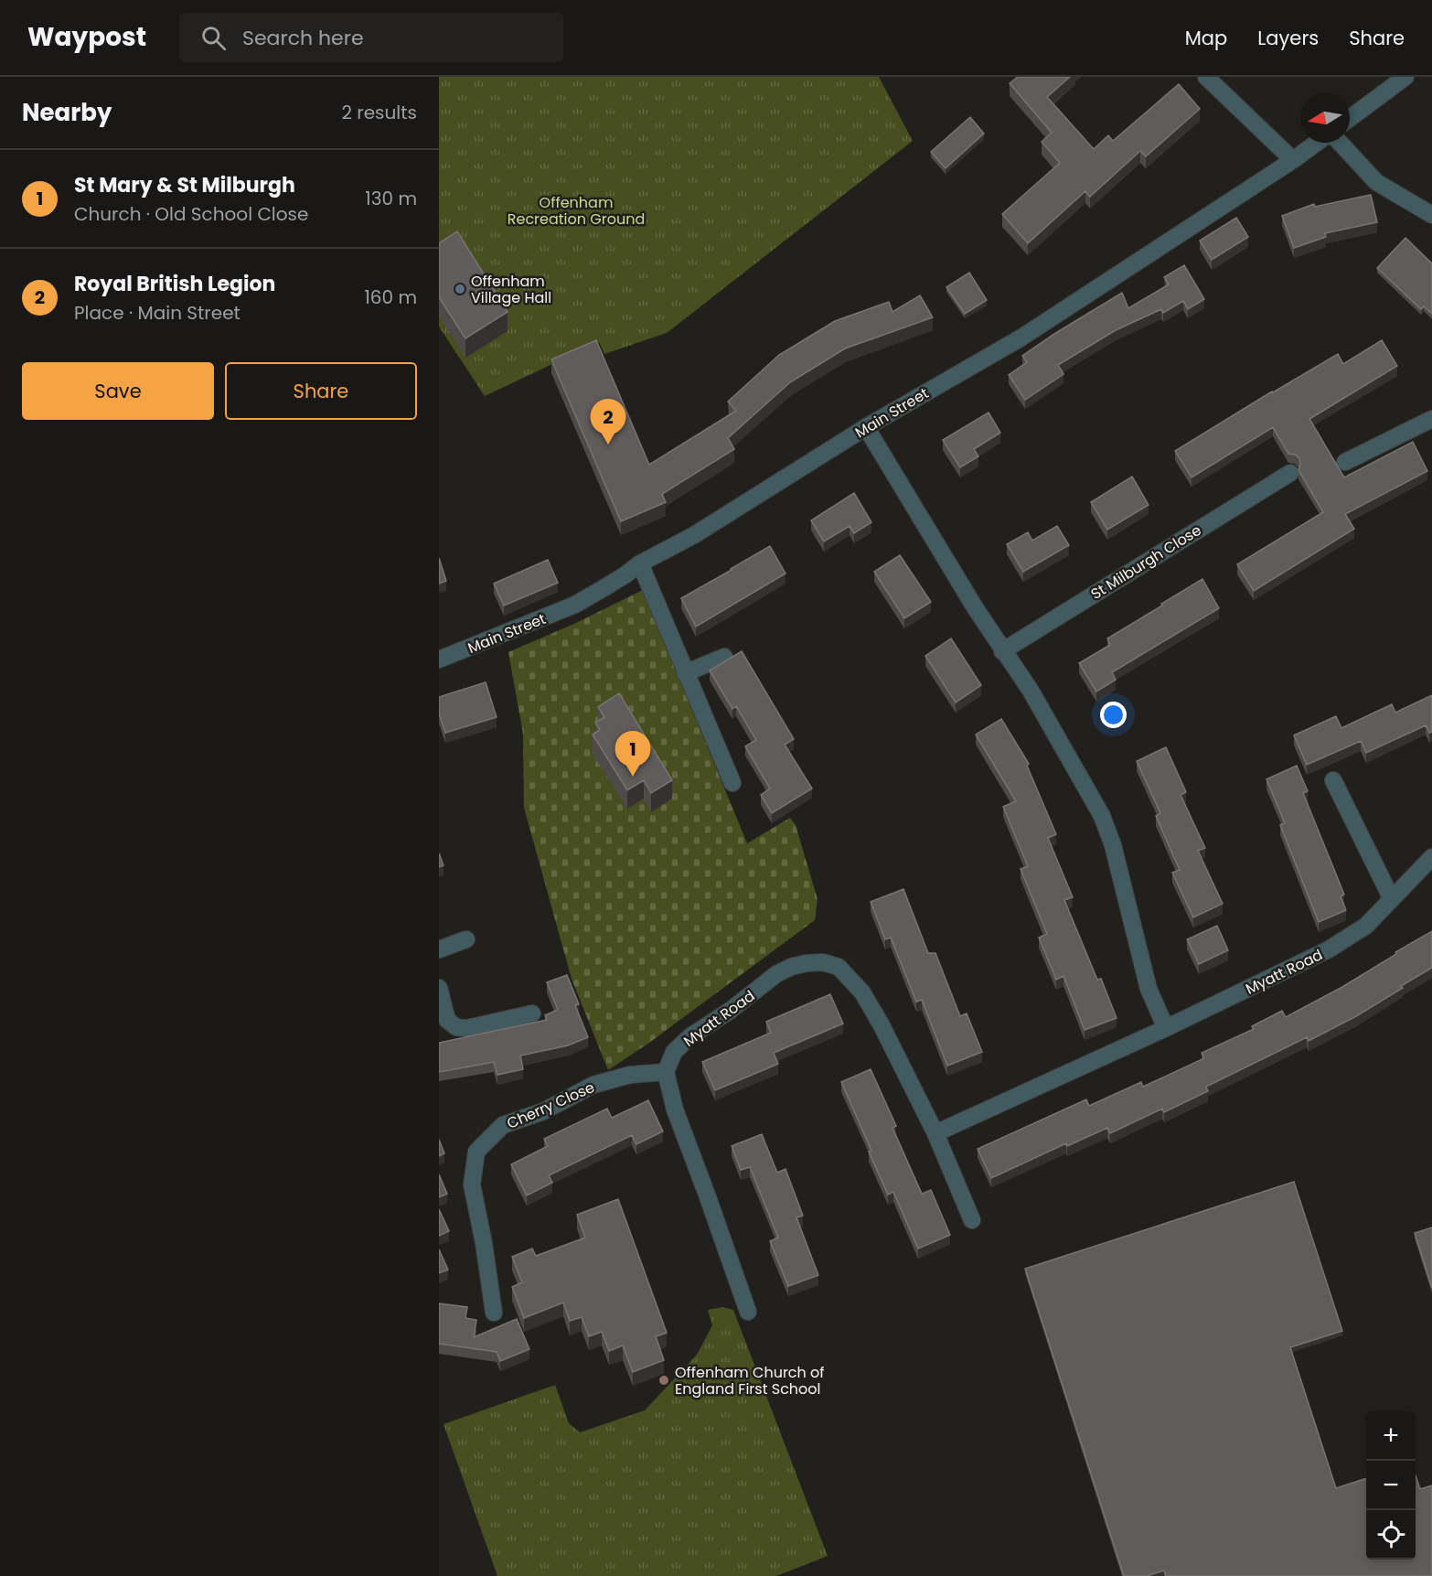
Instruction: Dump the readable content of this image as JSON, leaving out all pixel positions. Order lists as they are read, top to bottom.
{
  "streets": {
    "street": [
      "Main Street",
      "St Milburgh Close",
      "Myatt Road",
      "Cherry Close"
    ]
  },
  "crossings": [
    ["Myatt Road", "Cherry Close"]
  ],
  "parks": ["Offenham Recreation Ground"],
  "places": ["Offenham Village Hall", "Offenham Church of England First School"],
  "north": "left",
  "page": {
    "header": "Waypost",
    "search": "Search here",
    "nav": ["Map", "Layers", "Share"],
    "heading": ["Nearby", "2 results"],
    "list": [
      {
        "mark": "1",
        "name": "St Mary & St Milburgh",
        "note": "Church · Old School Close",
        "value": "130 m"
      },
      {
        "mark": "2",
        "name": "Royal British Legion",
        "note": "Place · Main Street",
        "value": "160 m"
      }
    ],
    "buttons": ["Save", "Share"],
    "pins": ["2", "1"],
    "map_buttons": ["+", "−"]
  }
}
